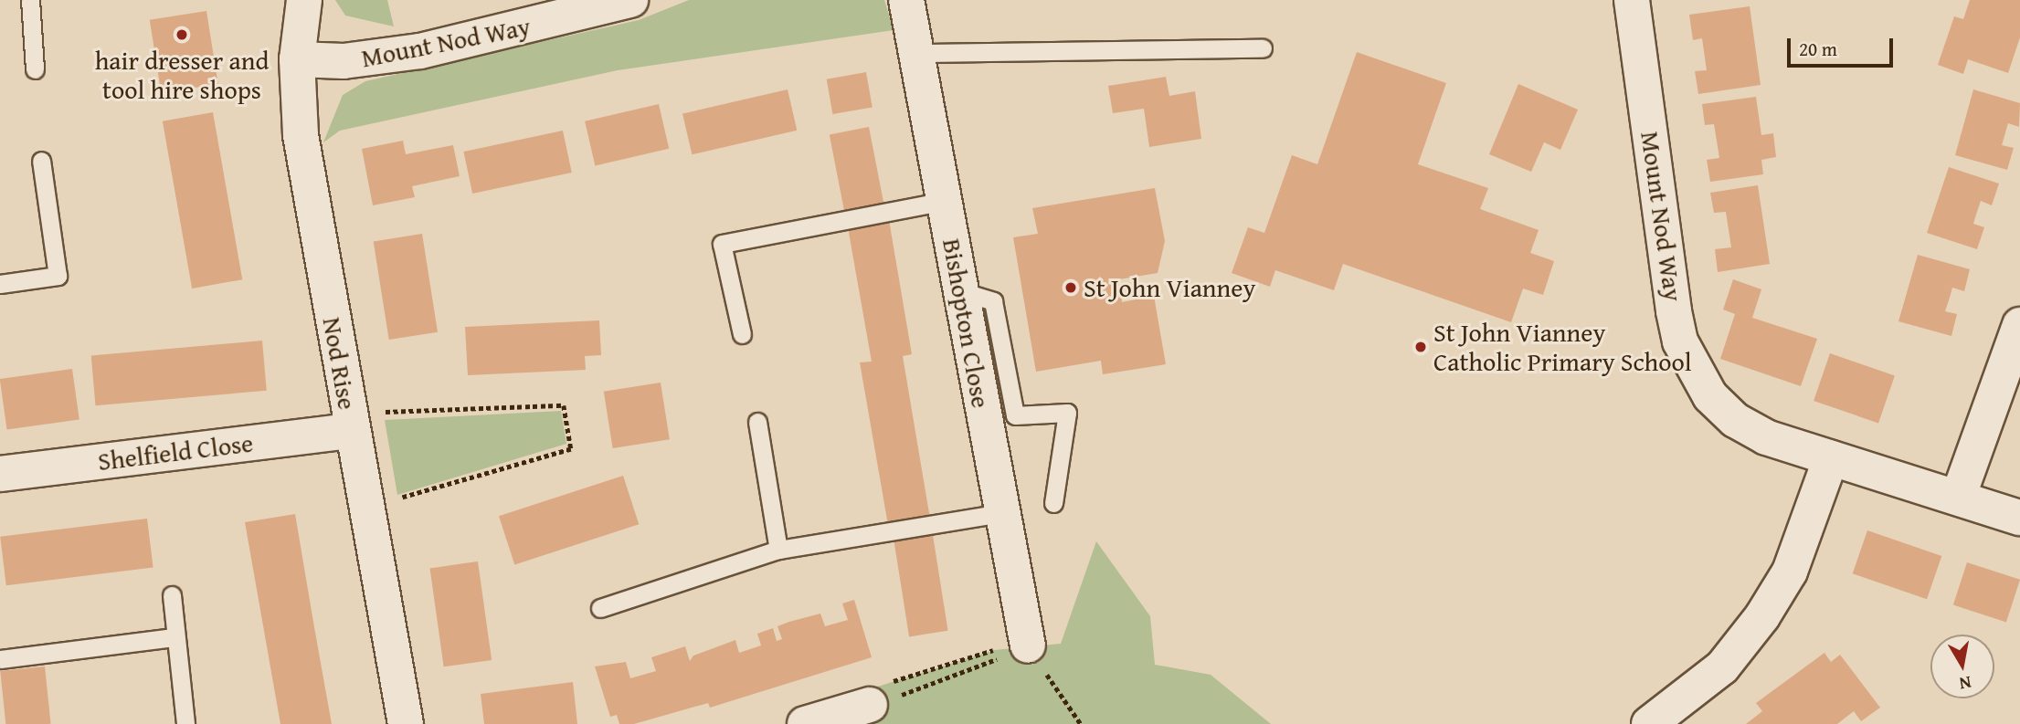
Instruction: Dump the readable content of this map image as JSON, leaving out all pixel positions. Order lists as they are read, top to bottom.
{
  "streets": {
    "street": [
      "Mount Nod Way",
      "Bishopton Close",
      "Nod Rise",
      "Shelfield Close"
    ]
  },
  "crossings": [
    ["Mount Nod Way", "Nod Rise"],
    ["Nod Rise", "Shelfield Close"]
  ],
  "places": ["hair dresser and tool hire shops", "St John Vianney", "St John Vianney Catholic Primary School"],
  "scale_bar": "20 m",
  "north": "bottom"
}
